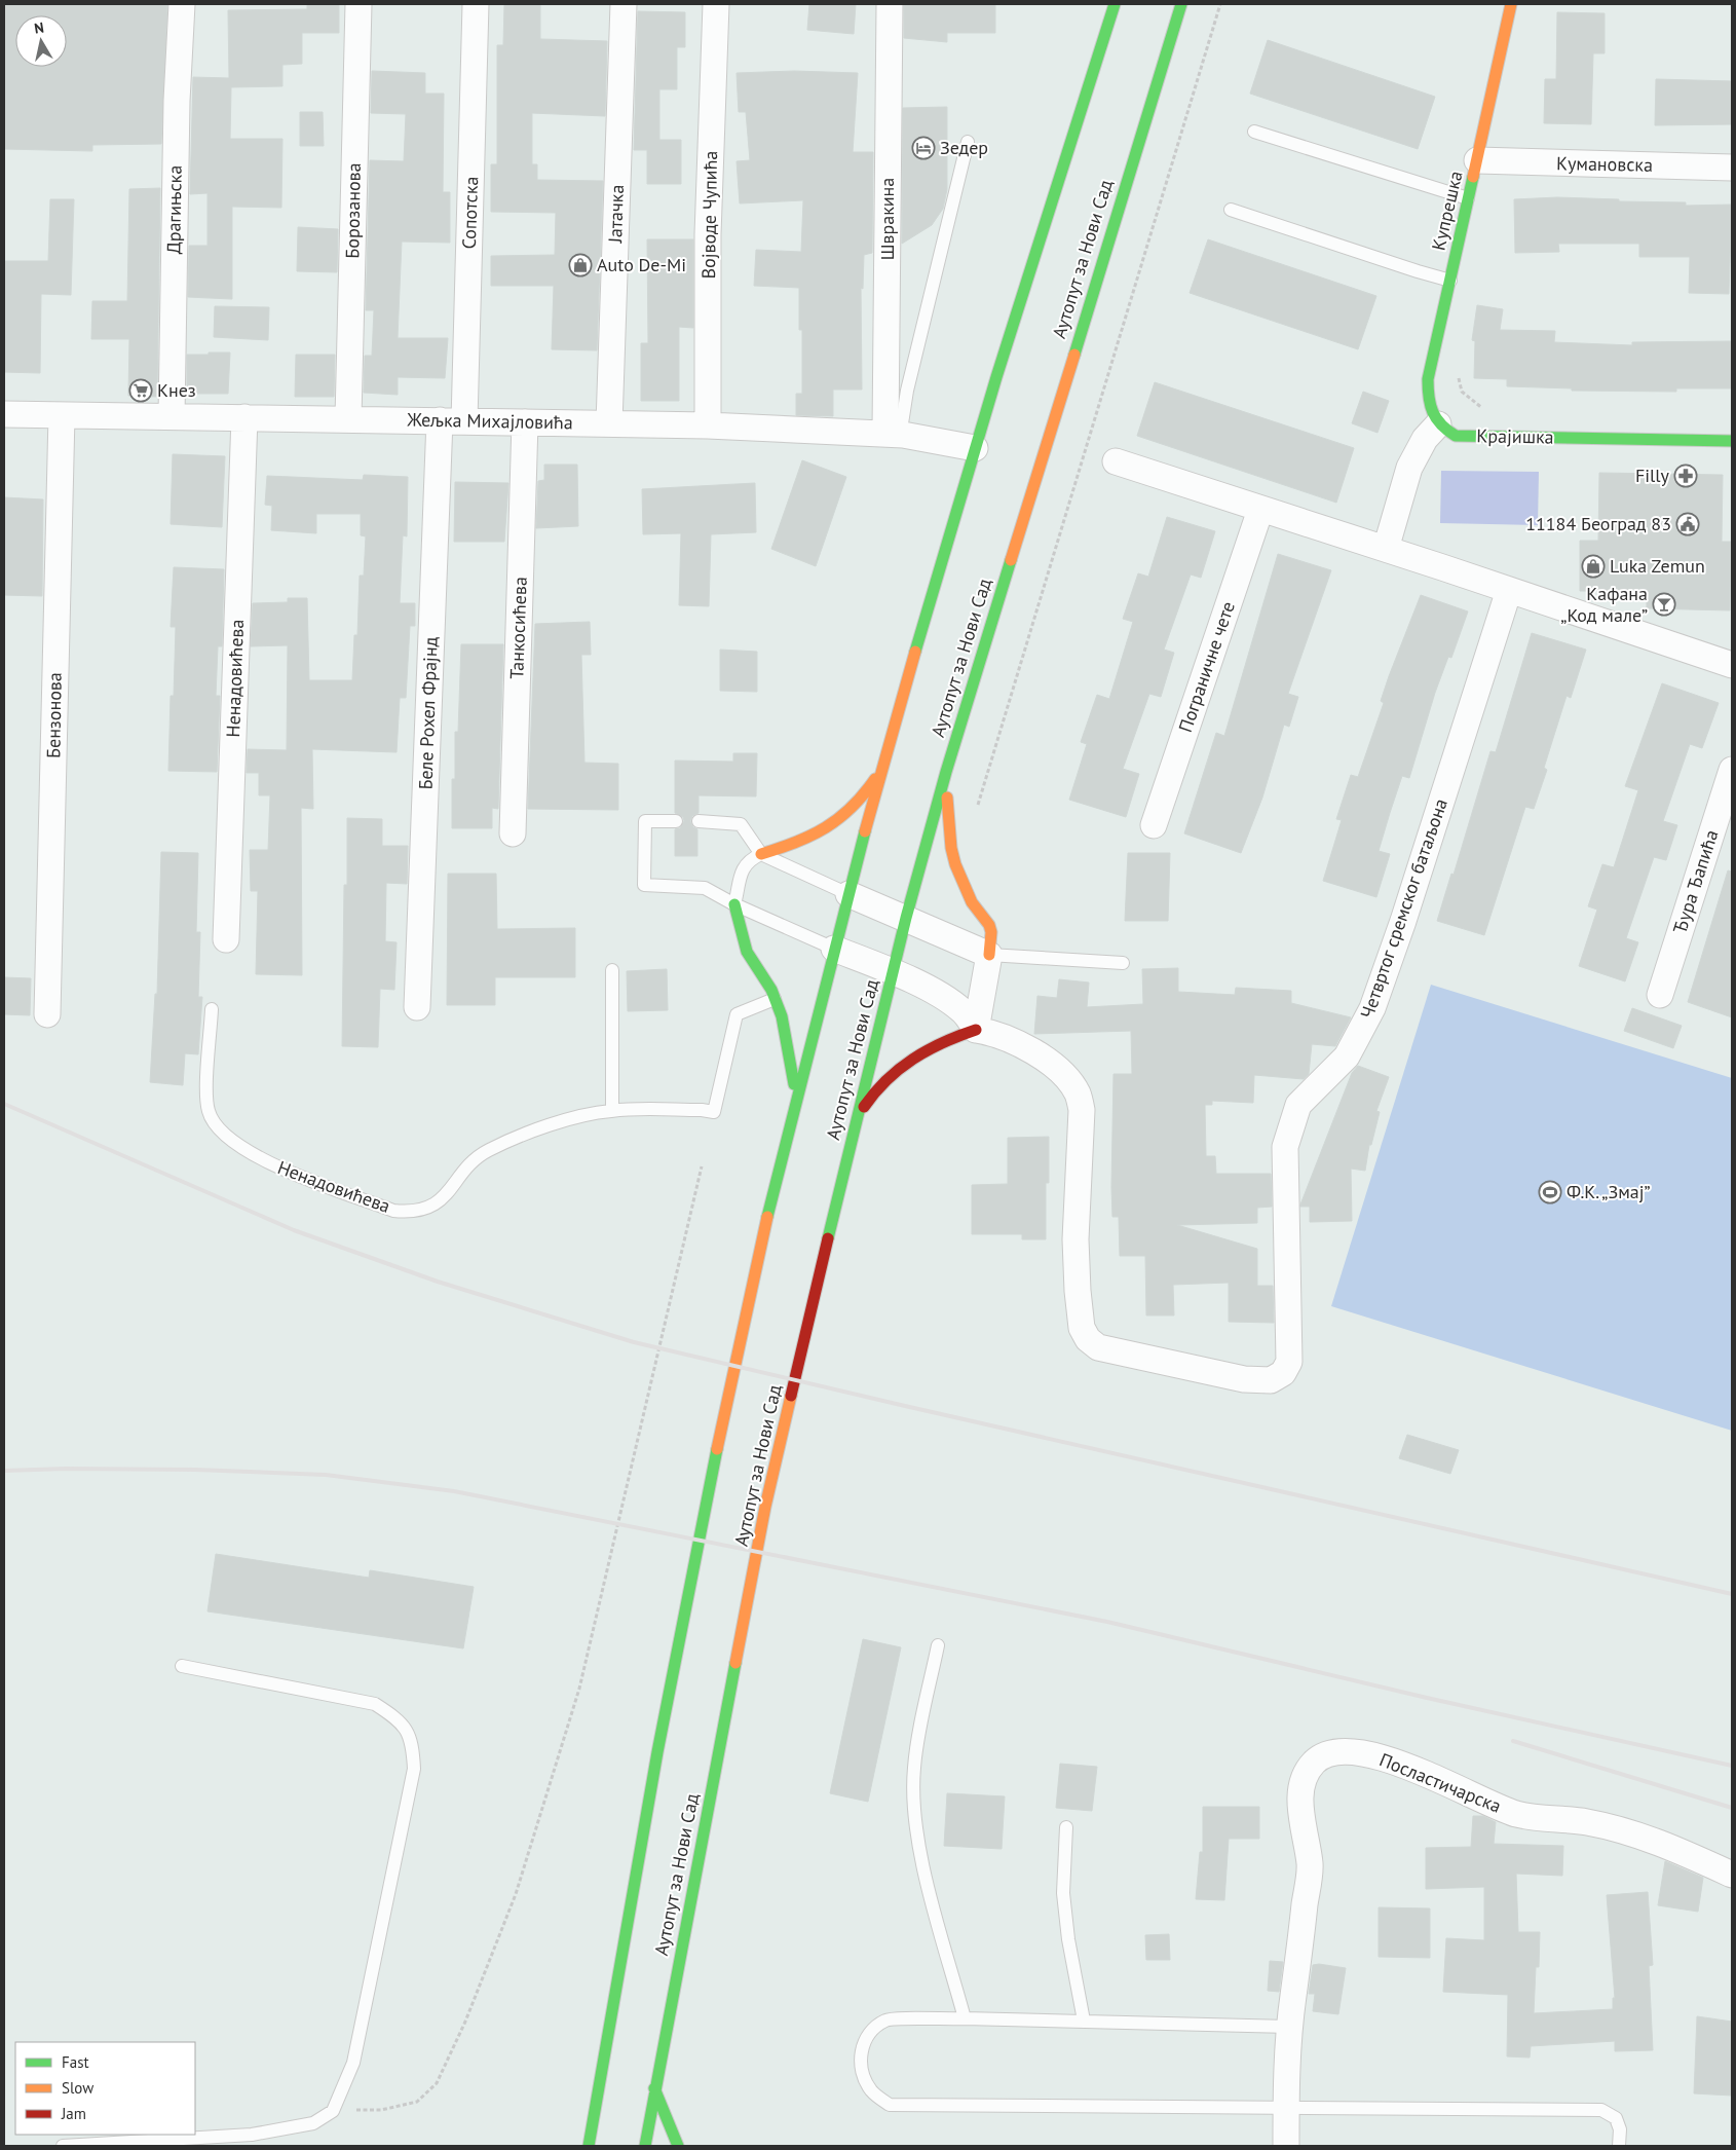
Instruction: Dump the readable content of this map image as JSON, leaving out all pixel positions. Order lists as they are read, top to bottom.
{
  "streets": {
    "main road": ["Купрешка", "Аутопут за Нови Сад", "Крајишка"],
    "street": [
      "Кумановска",
      "Драгињска",
      "Борозанова",
      "Сопотска",
      "Јатачка",
      "Војводе Чупића",
      "Швракина",
      "Жељка Михајловића",
      "Танкосићева",
      "Пограничне чете",
      "Ненадовићева",
      "Беле Рохел Фрајнд",
      "Бензонова",
      "Ђура Ђапића",
      "Четвртог сремског батаљона",
      "Посластичарска"
    ]
  },
  "crossings": [
    ["Кумановска", "Купрешка"],
    ["Драгињска", "Жељка Михајловића"],
    ["Борозанова", "Жељка Михајловића"],
    ["Купрешка", "Крајишка"],
    ["Сопотска", "Жељка Михајловића"],
    ["Јатачка", "Жељка Михајловића"],
    ["Војводе Чупића", "Жељка Михајловића"],
    ["Швракина", "Жељка Михајловића"],
    ["Жељка Михајловића", "Танкосићева"],
    ["Жељка Михајловића", "Ненадовићева"],
    ["Жељка Михајловића", "Беле Рохел Фрајнд"],
    ["Жељка Михајловића", "Бензонова"]
  ],
  "places": {
    "hotel": ["Зедер"],
    "shop": ["Auto De-Mi", "Luka Zemun"],
    "supermarket": ["Кнез"],
    "pharmacy": ["Filly"],
    "public building": ["11184 Београд 83"],
    "bar": ["Кафана „Код мале”"],
    "sports": ["Ф.К. „Змај”"]
  },
  "legend": ["Fast", "Slow", "Jam"],
  "north": "top"
}
